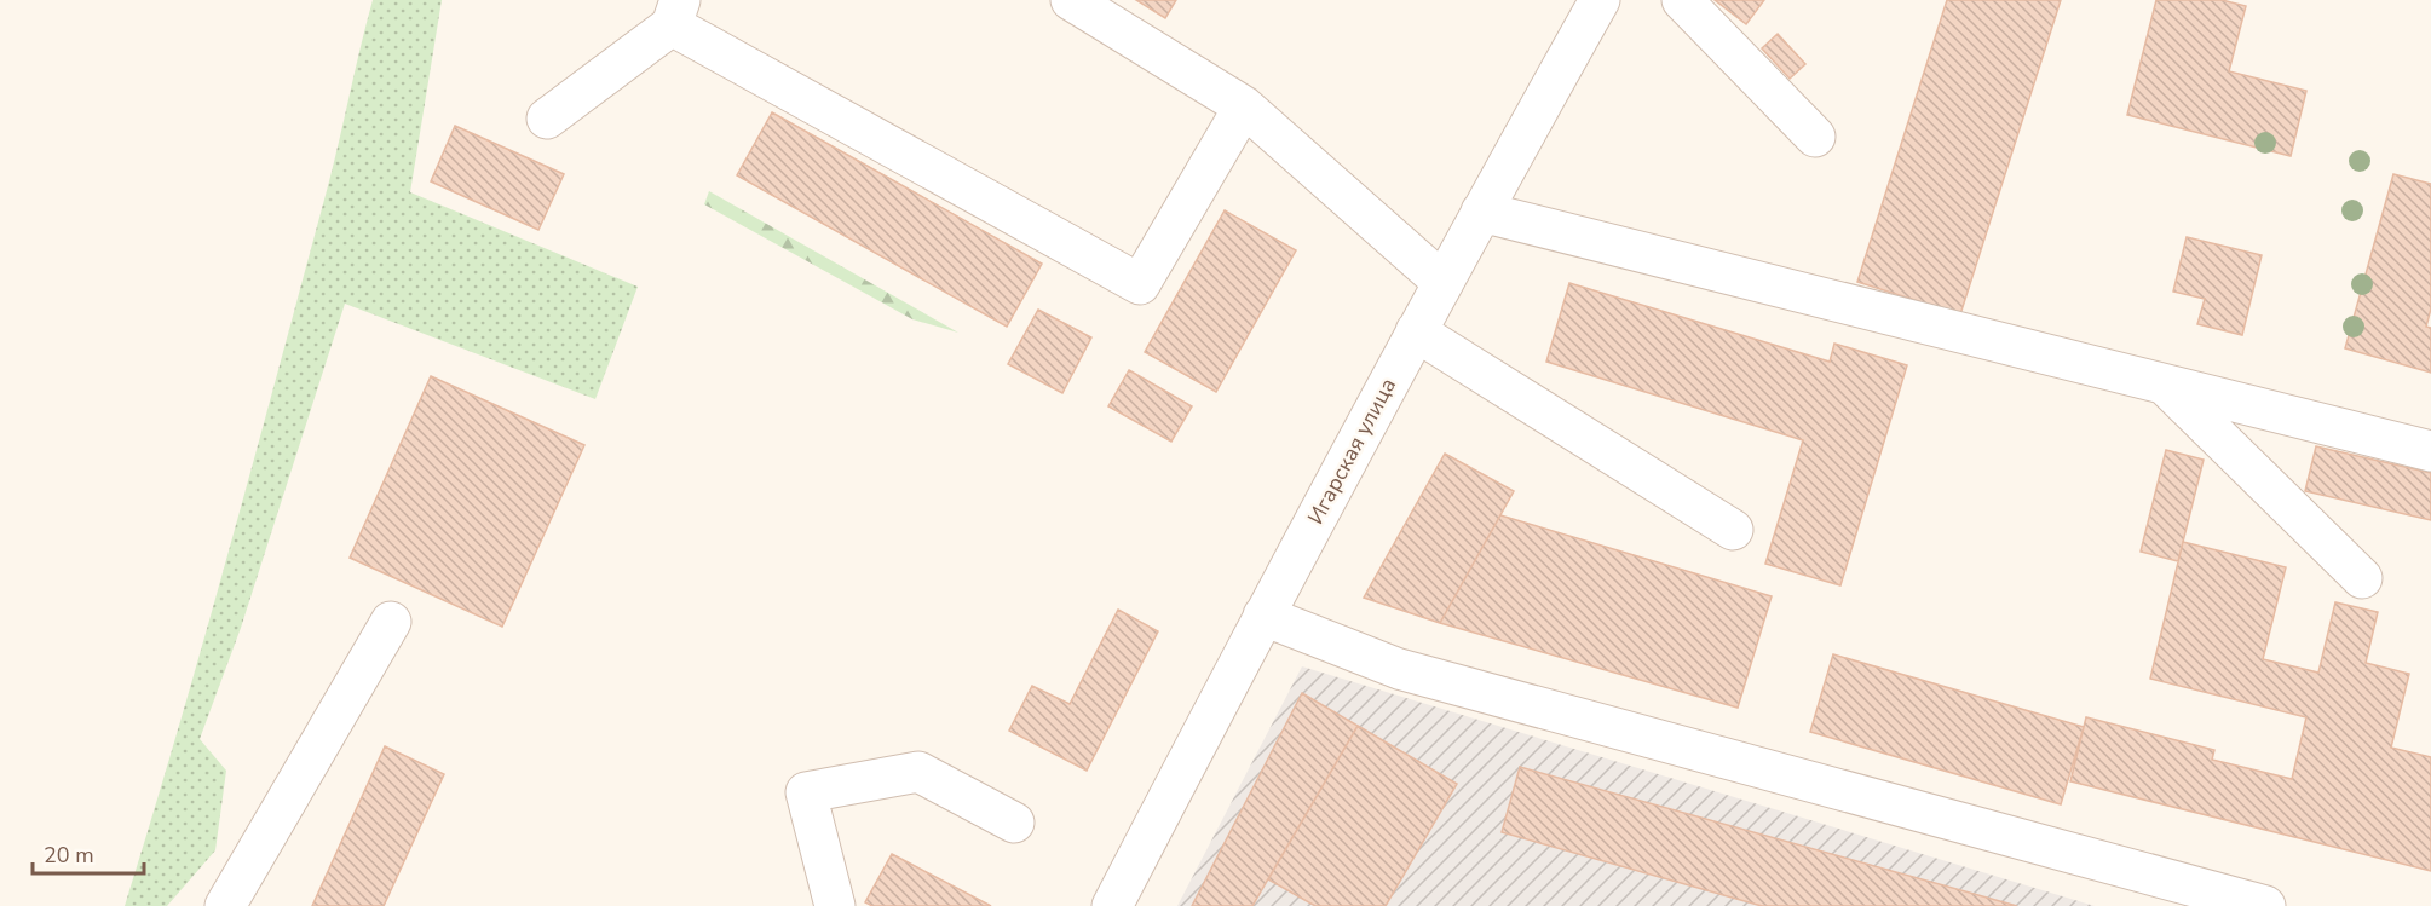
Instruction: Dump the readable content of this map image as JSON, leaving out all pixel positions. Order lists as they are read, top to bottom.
{
  "streets": {
    "street": ["Игарская улица"]
  },
  "scale_bar": "20 m"
}
